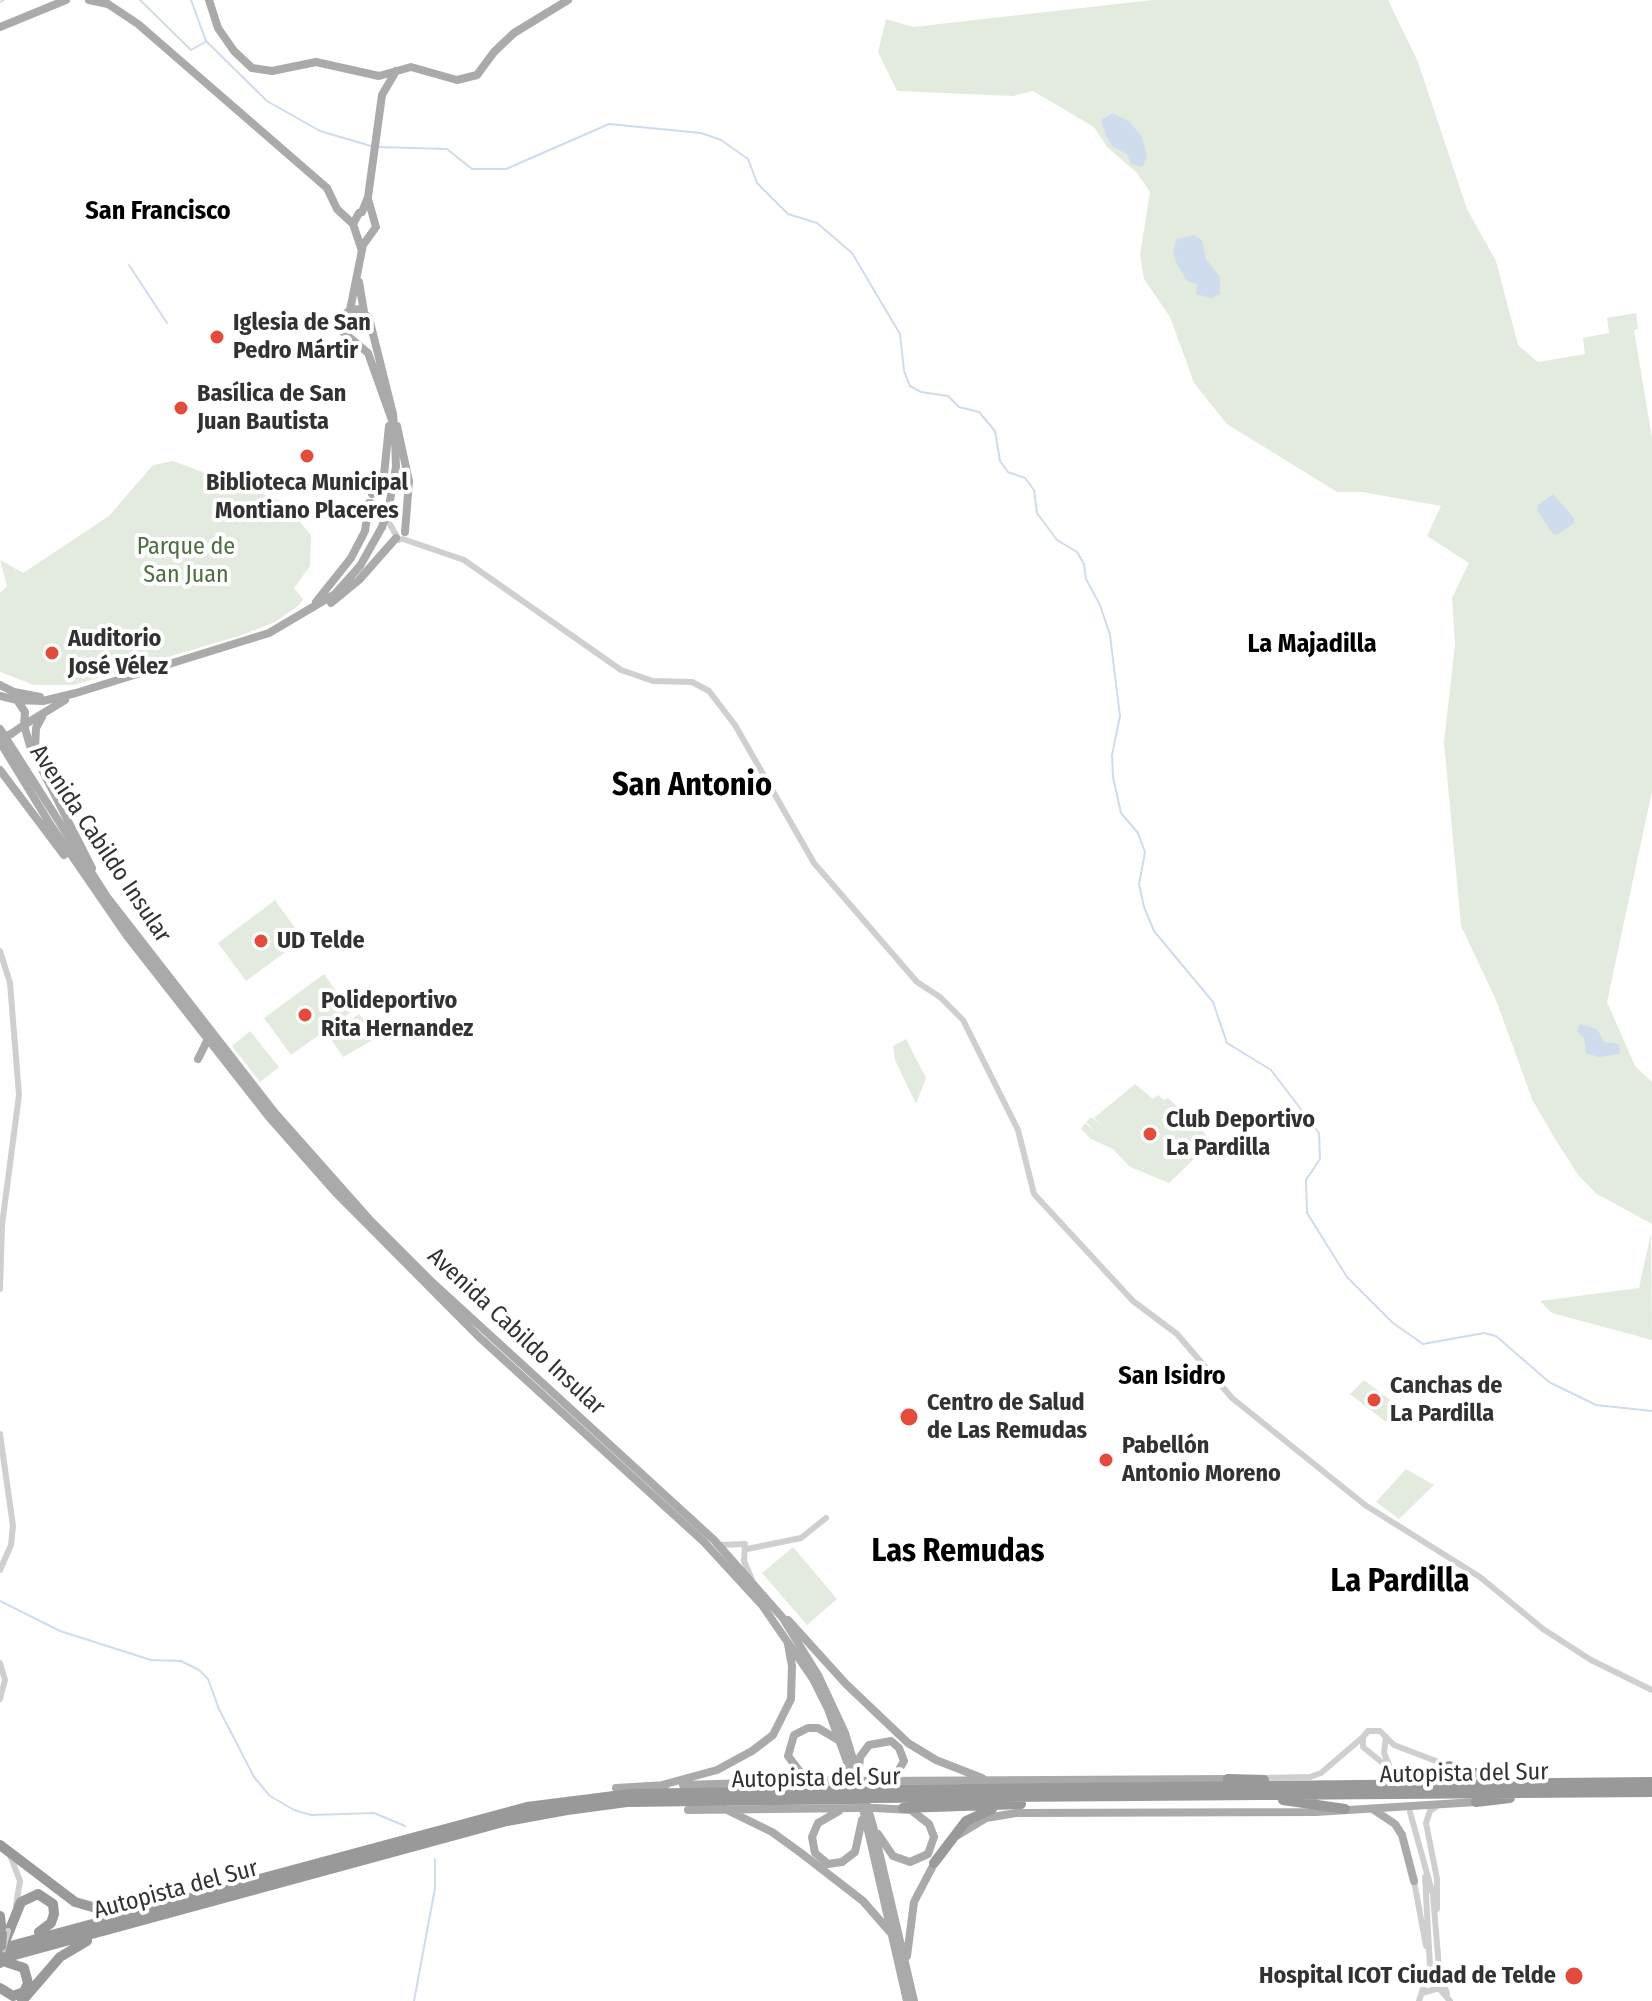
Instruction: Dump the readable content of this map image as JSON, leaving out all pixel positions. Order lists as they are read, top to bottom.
{
  "streets": {
    "highway": ["Autopista del Sur"],
    "main road": ["Avenida Cabildo Insular"]
  },
  "crossings": [
    ["Avenida Cabildo Insular", "Autopista del Sur"]
  ],
  "districts": [
    "San Francisco",
    "La Majadilla",
    "San Antonio",
    "San Isidro",
    "Las Remudas",
    "La Pardilla"
  ],
  "parks": ["Parque de San Juan"],
  "places": [
    "Iglesia de San Pedro Mártir",
    "Basílica de San Juan Bautista",
    "Biblioteca Municipal Montiano Placeres",
    "Auditorio José Vélez",
    "UD Telde",
    "Polideportivo Rita Hernandez",
    "Club Deportivo La Pardilla",
    "Canchas de La Pardilla",
    "Centro de Salud de Las Remudas",
    "Pabellón Antonio Moreno",
    "Hospital ICOT Ciudad de Telde"
  ]
}
